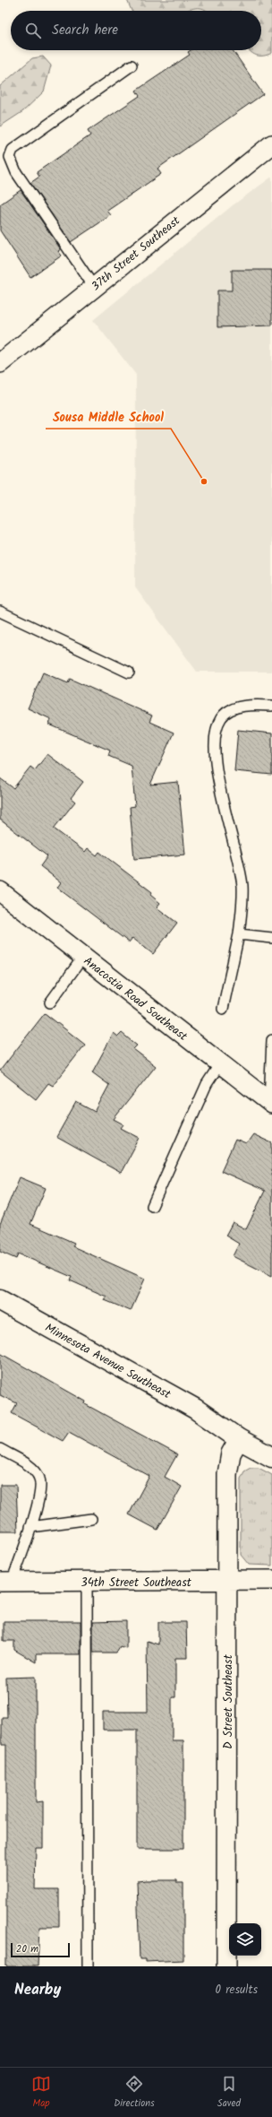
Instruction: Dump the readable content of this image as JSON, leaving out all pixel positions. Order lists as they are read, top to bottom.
{
  "streets": {
    "main road": ["Minnesota Avenue Southeast"],
    "street": [
      "37th Street Southeast",
      "Anacostia Road Southeast",
      "34th Street Southeast",
      "D Street Southeast"
    ]
  },
  "crossings": [
    ["Minnesota Avenue Southeast", "D Street Southeast"],
    ["34th Street Southeast", "D Street Southeast"]
  ],
  "places": ["Sousa Middle School"],
  "scale_bar": "20 m",
  "page": {
    "search": "Search here",
    "scale": "20 m",
    "heading": ["Nearby", "0 results"],
    "nav": ["Map", "Directions", "Saved"]
  }
}
